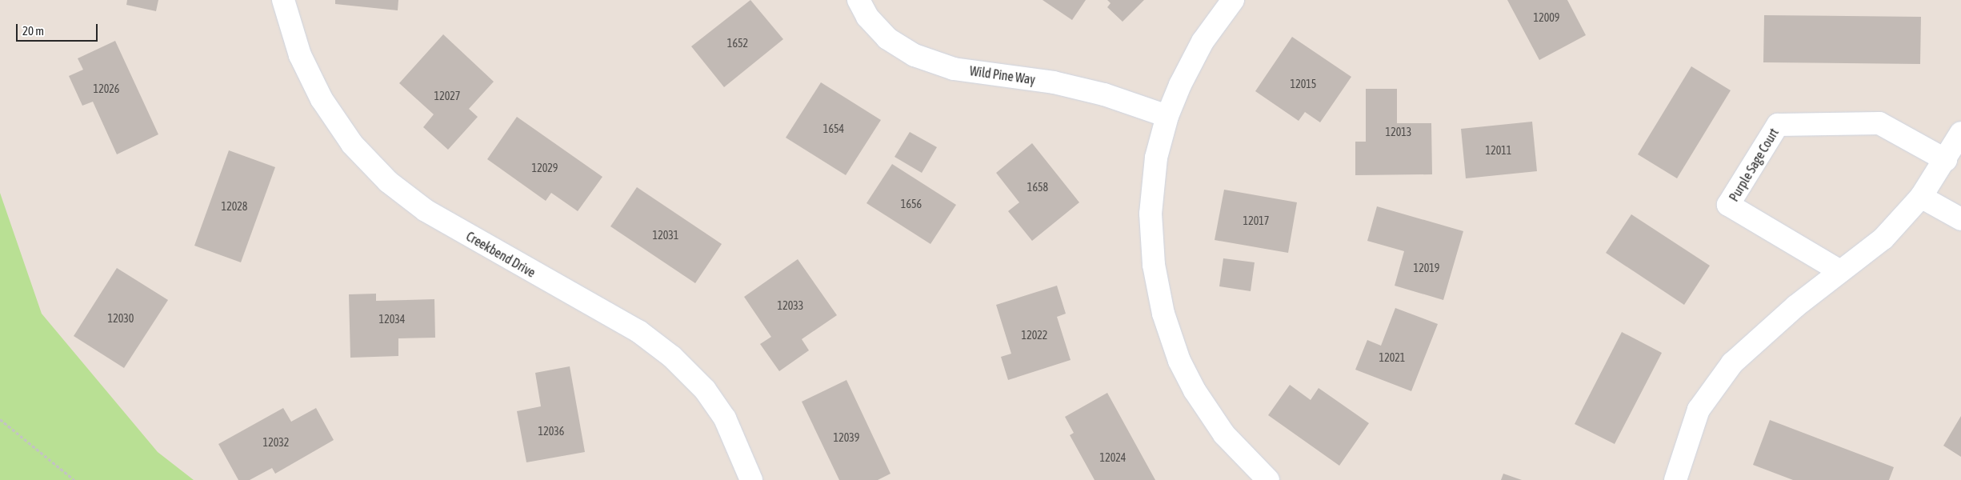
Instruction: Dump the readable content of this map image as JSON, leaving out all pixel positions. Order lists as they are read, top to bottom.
{
  "streets": {
    "street": ["Wild Pine Way", "Purple Sage Court", "Creekbend Drive"]
  },
  "house_numbers": [
    "12009",
    "1652",
    "12015",
    "12026",
    "12027",
    "1654",
    "12013",
    "12011",
    "12029",
    "1658",
    "1656",
    "12028",
    "12017",
    "12031",
    "12019",
    "12033",
    "12030",
    "12034",
    "12022",
    "12021",
    "12036",
    "12039",
    "12032",
    "12024"
  ],
  "scale_bar": "20 m"
}
